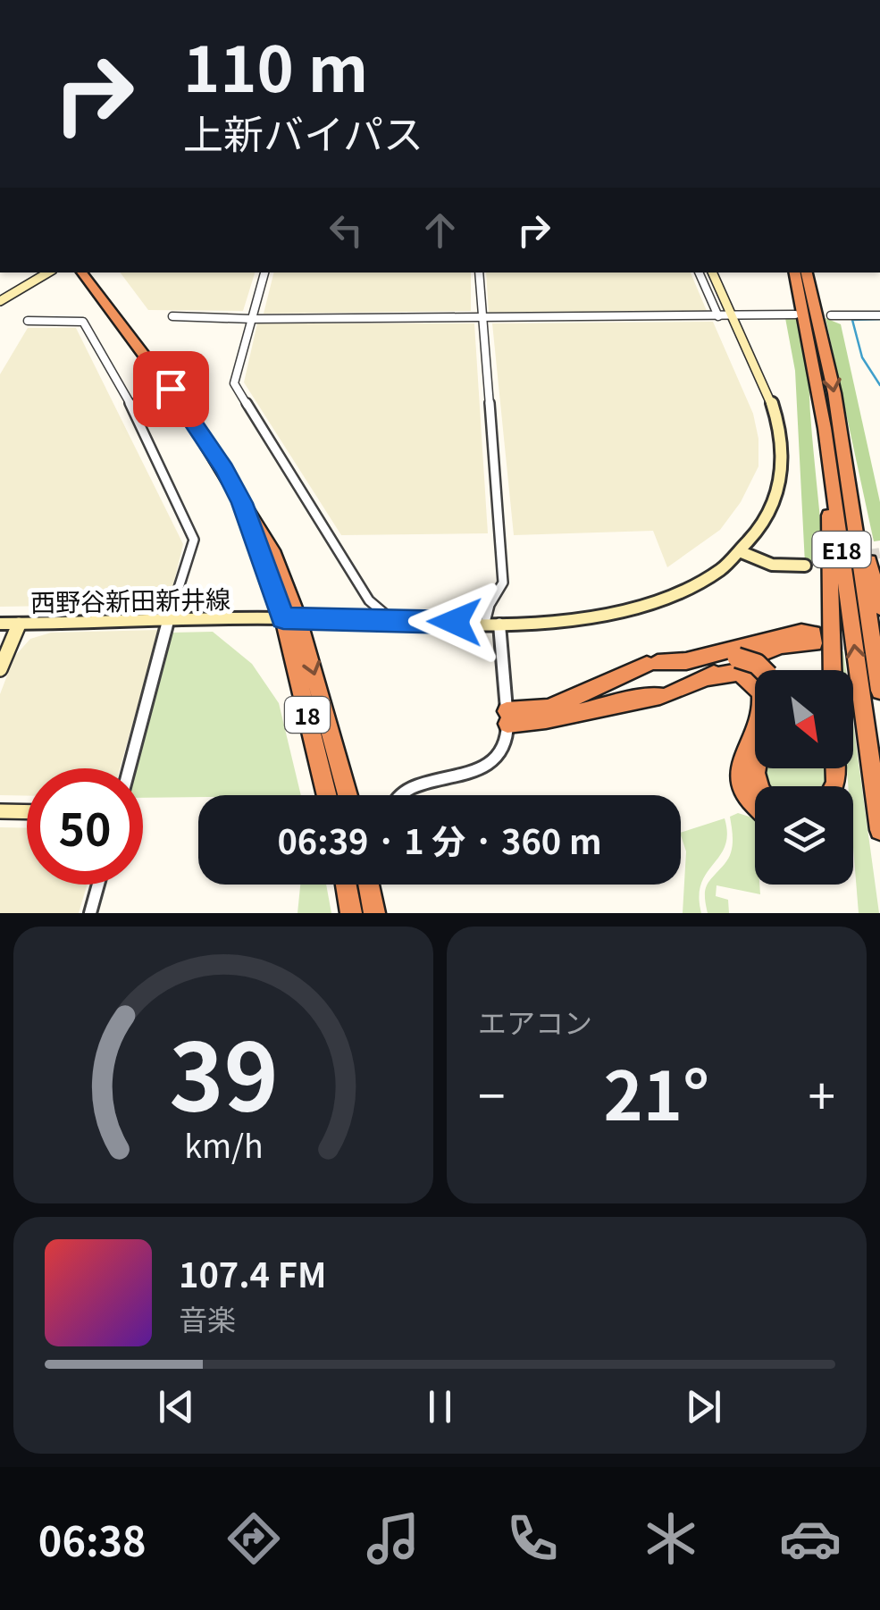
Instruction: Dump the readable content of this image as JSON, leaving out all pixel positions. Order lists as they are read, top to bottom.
{
  "streets": {
    "highway": ["E18", "18"],
    "main road": ["西野谷新田新井線"]
  },
  "crossings": [
    ["西野谷新田新井線", "18"]
  ],
  "north": "bottom right",
  "page": {
    "turn": ["110 m", "上新バイパス"],
    "limit": "50",
    "trip": "06:39 · 1 分 · 360 m",
    "tile": "エアコン",
    "heat": ["−", "21°", "+"],
    "song": ["107.4 FM", "音楽"],
    "tabs": "06:38",
    "gauge": ["39", "km/h"]
  }
}
